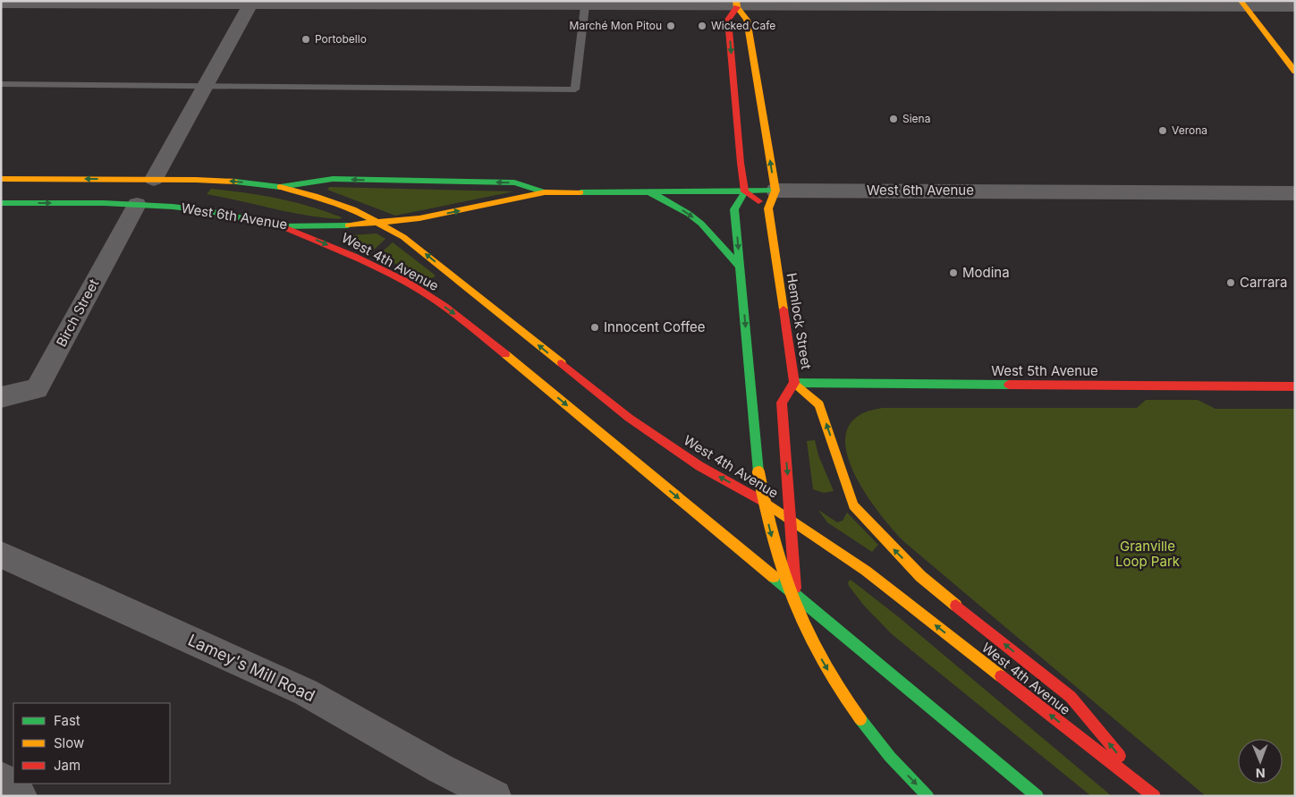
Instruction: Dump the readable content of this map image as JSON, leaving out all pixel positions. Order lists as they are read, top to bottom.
{
  "streets": {
    "main road": [
      "West 6th Avenue",
      "West 4th Avenue",
      "Hemlock Street",
      "West 5th Avenue"
    ],
    "street": ["Birch Street", "Lamey's Mill Road"]
  },
  "crossings": [
    ["West 6th Avenue", "West 4th Avenue"],
    ["West 6th Avenue", "Birch Street"],
    ["West 6th Avenue", "Hemlock Street"],
    ["West 4th Avenue", "Hemlock Street"],
    ["Hemlock Street", "West 5th Avenue"]
  ],
  "parks": ["Granville Loop Park"],
  "places": [
    "Marché Mon Pitou",
    "Wicked Cafe",
    "Portobello",
    "Siena",
    "Verona",
    "Modina",
    "Carrara",
    "Innocent Coffee"
  ],
  "legend": ["Fast", "Slow", "Jam"],
  "north": "bottom"
}
